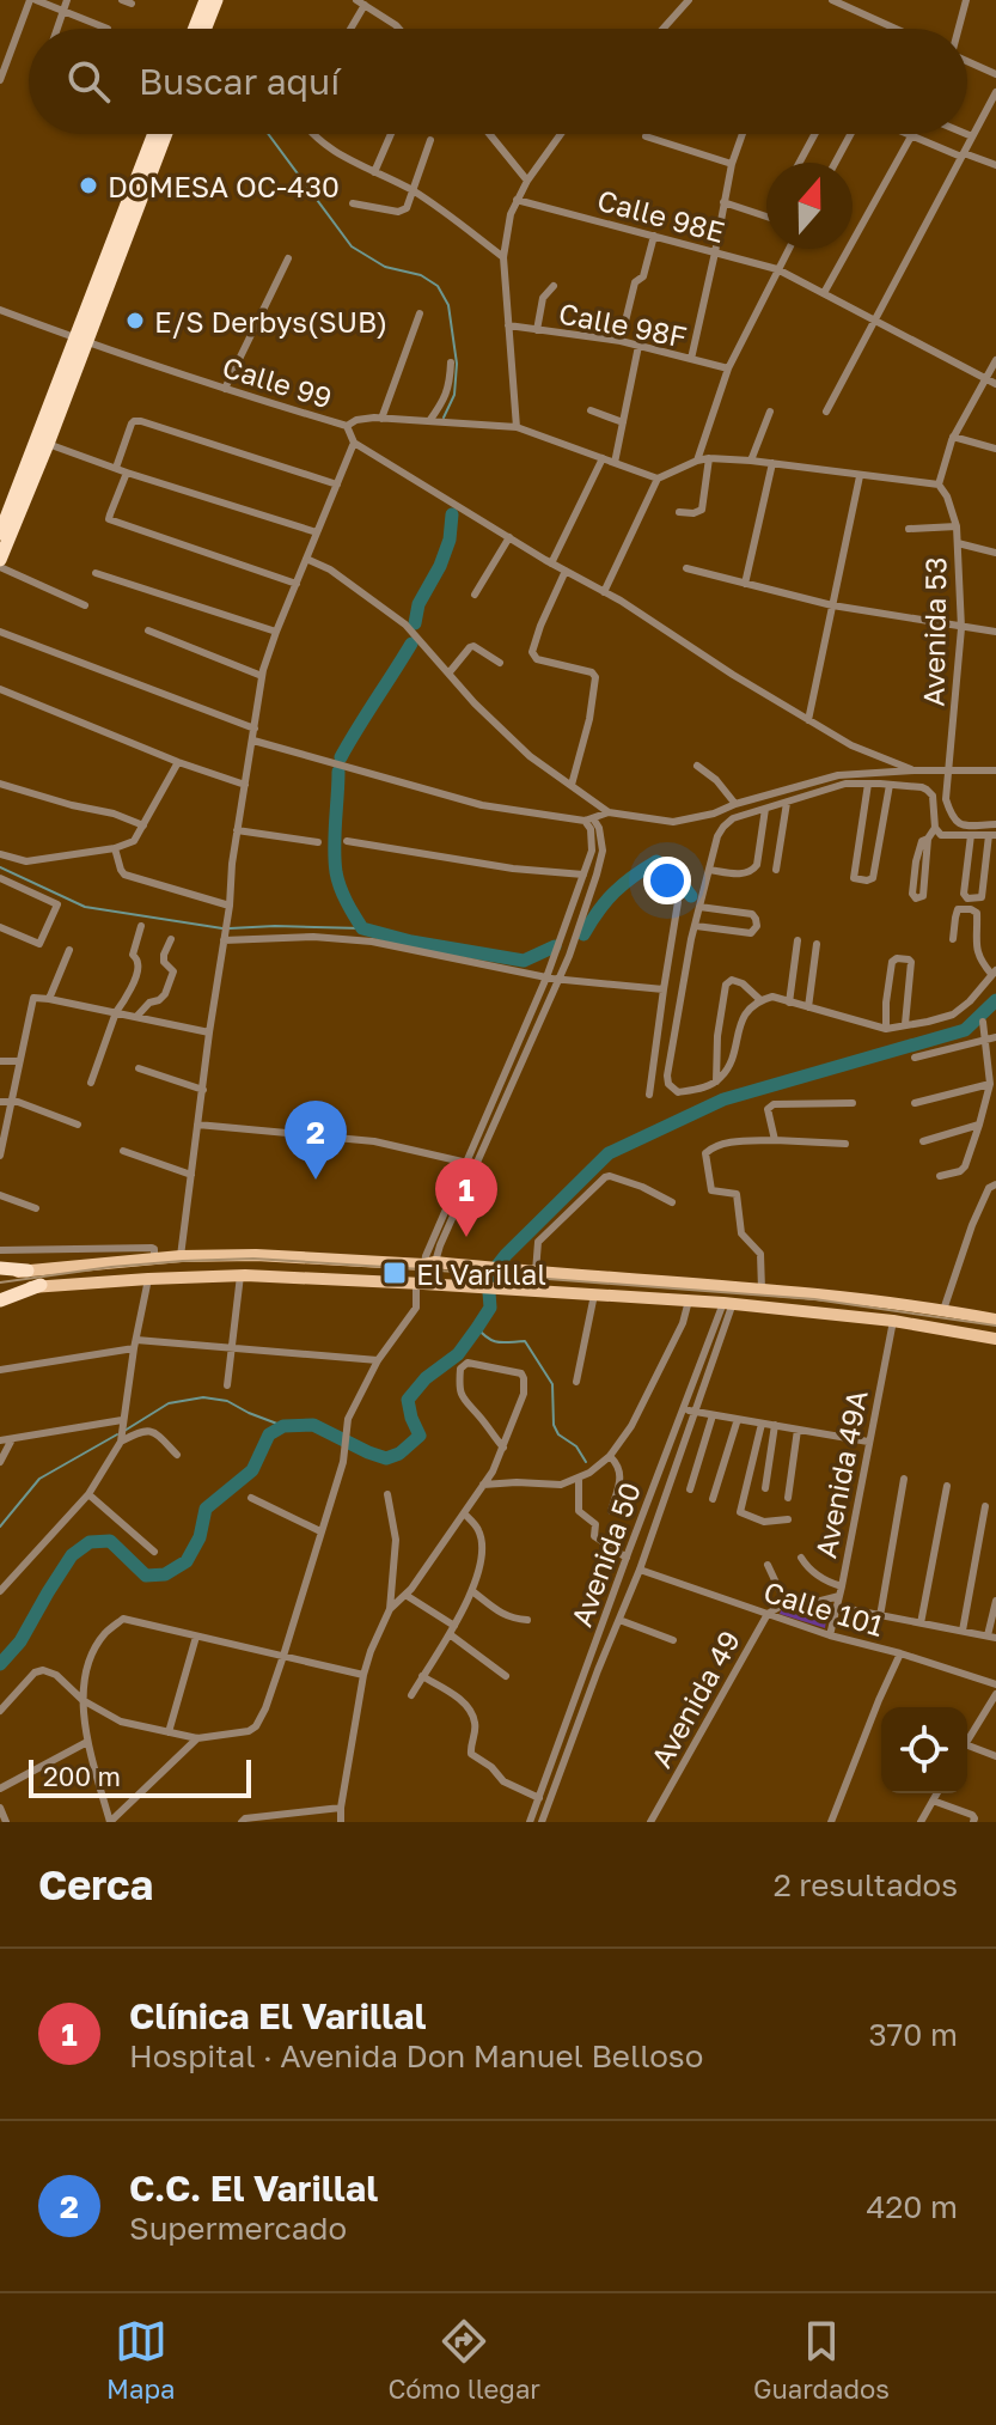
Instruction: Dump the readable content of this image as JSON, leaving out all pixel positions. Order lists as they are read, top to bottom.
{
  "streets": {
    "street": [
      "Calle 98E",
      "Calle 98F",
      "Calle 99",
      "Avenida 53",
      "Avenida 49A",
      "Avenida 50",
      "Calle 101",
      "Avenida 49"
    ]
  },
  "crossings": [
    ["Avenida 49A", "Calle 101"],
    ["Avenida 49A", "Avenida 49"],
    ["Avenida 50", "Calle 101"],
    ["Calle 101", "Avenida 49"]
  ],
  "places": {
    "other": ["DOMESA OC-430", "E/S Derbys(SUB)"],
    "transit": ["El Varillal"]
  },
  "scale_bar": "200 m",
  "north": "top",
  "page": {
    "search": "Buscar aquí",
    "pins": ["2", "1"],
    "scale": "200 m",
    "heading": ["Cerca", "2 resultados"],
    "list": [
      {
        "mark": "1",
        "name": "Clínica El Varillal",
        "note": "Hospital · Avenida Don Manuel Belloso",
        "value": "370 m"
      },
      {
        "mark": "2",
        "name": "C.C. El Varillal",
        "note": "Supermercado",
        "value": "420 m"
      }
    ],
    "nav": ["Mapa", "Cómo llegar", "Guardados"]
  }
}
